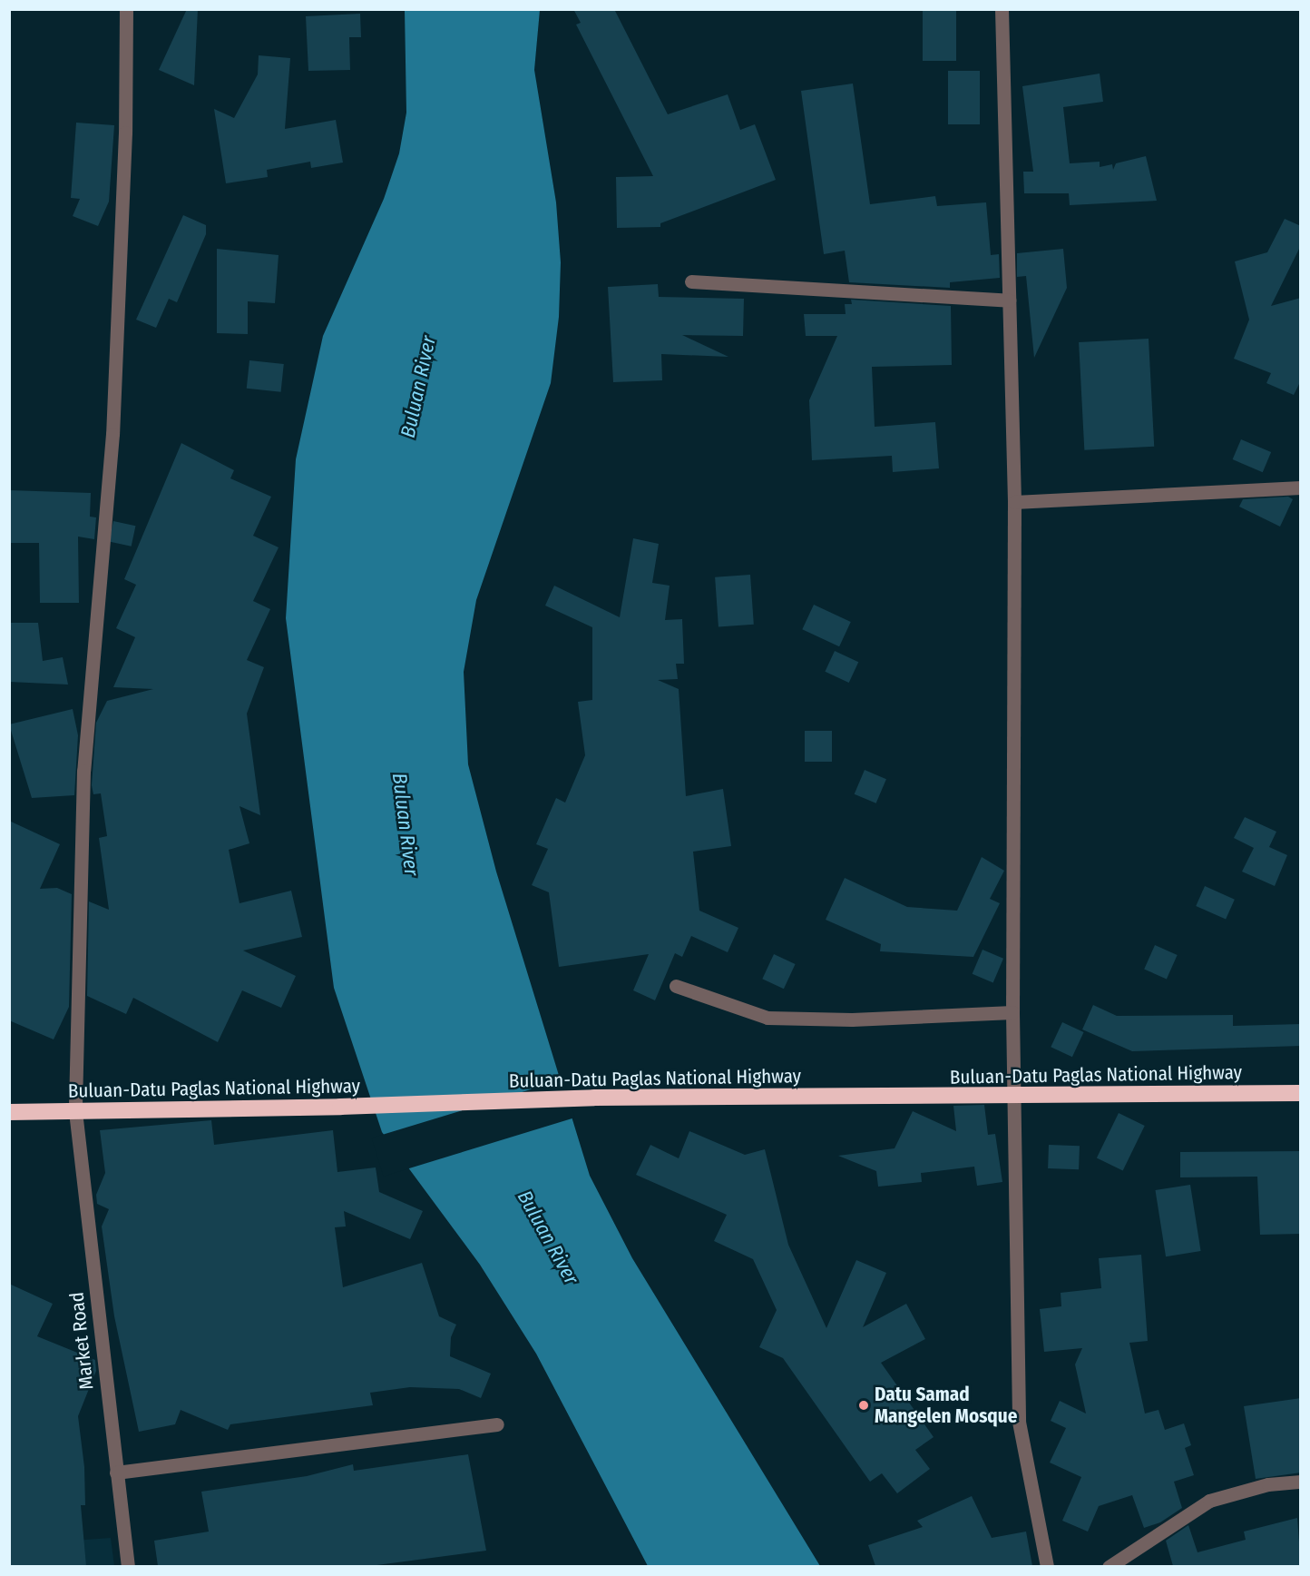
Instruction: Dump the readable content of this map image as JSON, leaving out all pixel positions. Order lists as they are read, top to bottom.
{
  "streets": {
    "highway": ["Buluan-Datu Paglas National Highway"],
    "street": ["Market Road"]
  },
  "crossings": [
    ["Buluan-Datu Paglas National Highway", "Market Road"]
  ],
  "water": ["Buluan River"],
  "places": ["Datu Samad Mangelen Mosque"]
}
